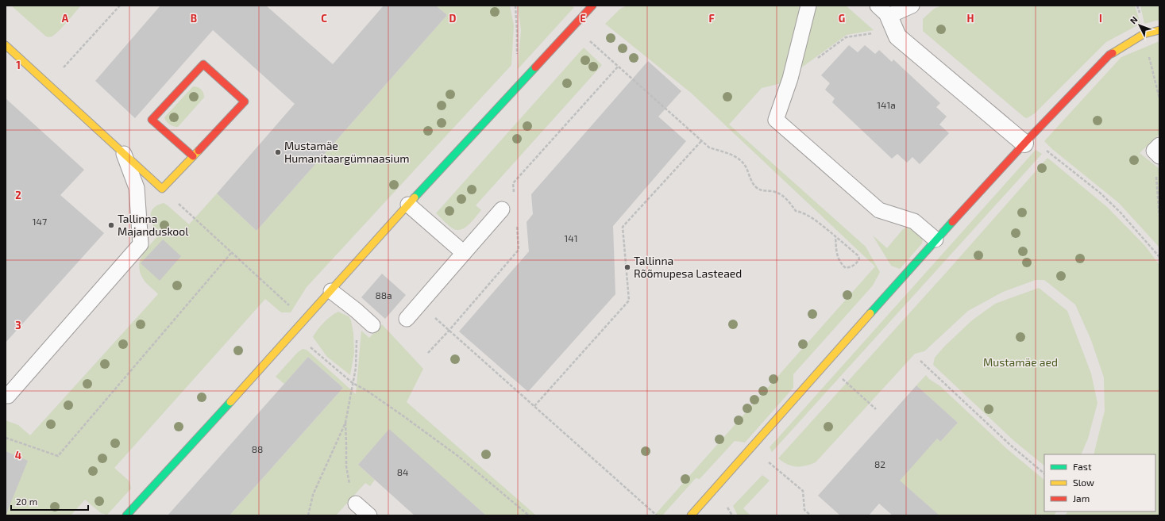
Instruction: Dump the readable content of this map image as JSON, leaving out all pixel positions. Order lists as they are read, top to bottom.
{
  "parks": ["Mustamäe aed"],
  "places": ["Mustamäe Humanitaargümnaasium", "Tallinna Majanduskool", "Tallinna Rõõmupesa Lasteaed"],
  "house_numbers": [
    "141a",
    "147",
    "141",
    "88a",
    "88",
    "82",
    "84"
  ],
  "legend": ["Fast", "Slow", "Jam"],
  "scale_bar": "20 m",
  "north": "top left",
  "grid": {
    "columns": [
      "A",
      "B",
      "C",
      "D",
      "E",
      "F",
      "G",
      "H",
      "I"
    ],
    "rows": [
      "1",
      "2",
      "3",
      "4"
    ]
  }
}
